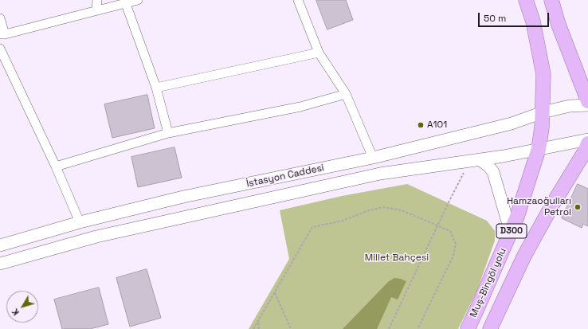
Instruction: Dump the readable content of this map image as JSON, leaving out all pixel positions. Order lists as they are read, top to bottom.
{
  "streets": {
    "highway": ["D300", "Muş-Bingöl yolu"],
    "main road": ["İstasyon Caddesi"]
  },
  "crossings": [
    ["İstasyon Caddesi", "D300"],
    ["İstasyon Caddesi", "Muş-Bingöl yolu"],
    ["D300", "Muş-Bingöl yolu"]
  ],
  "parks": ["Millet Bahçesi"],
  "places": ["A101", "Hamzaoğulları Petrol"],
  "scale_bar": "50 m",
  "north": "bottom left"
}
